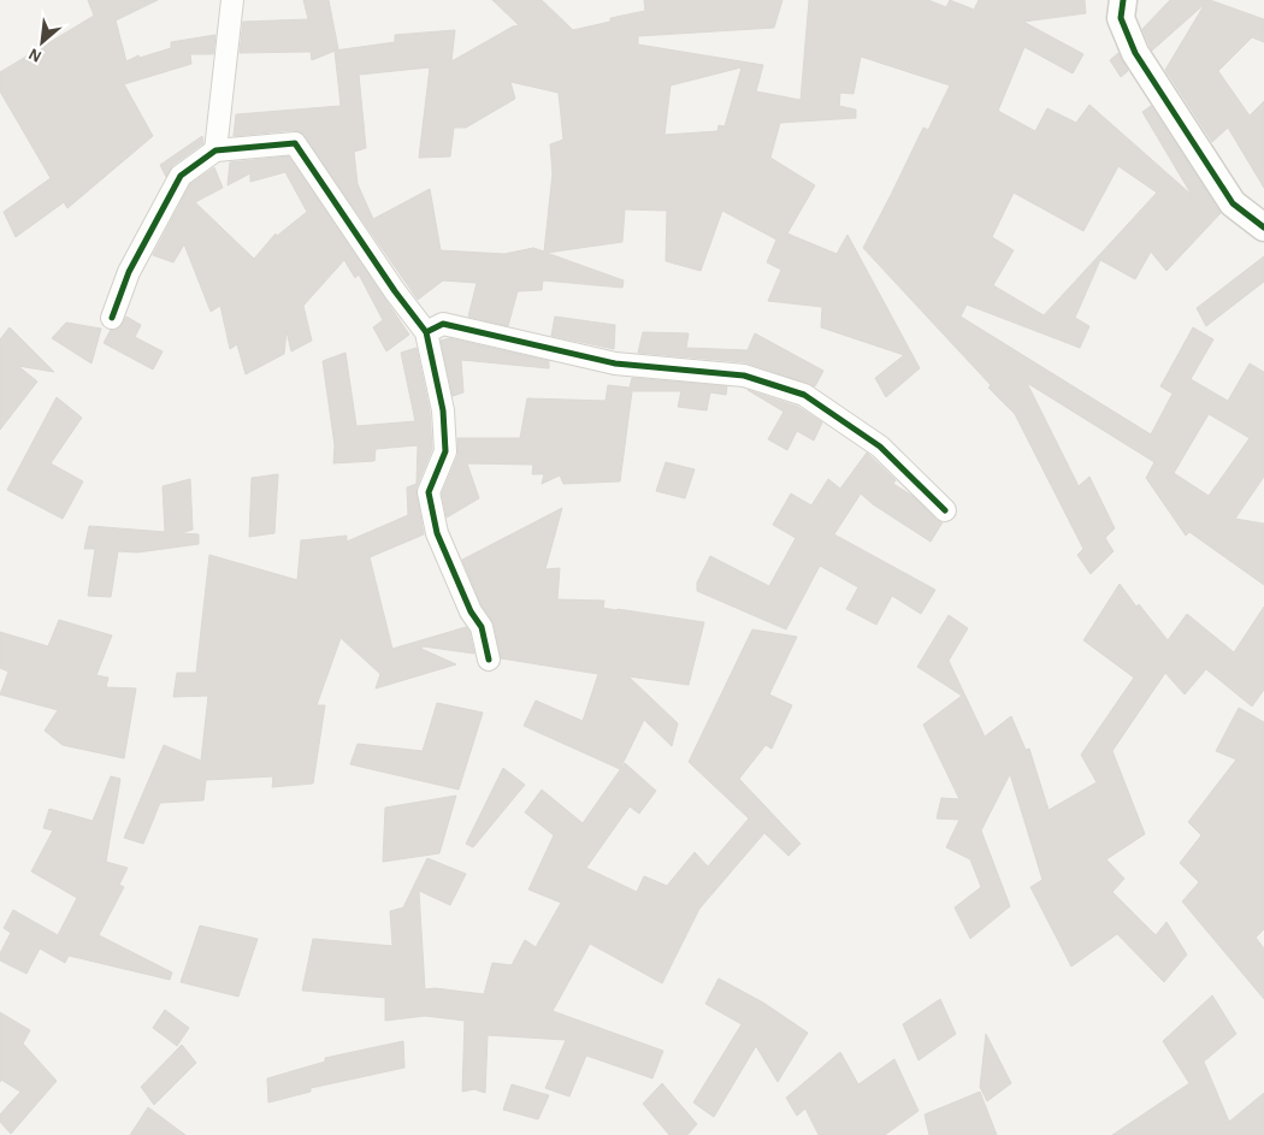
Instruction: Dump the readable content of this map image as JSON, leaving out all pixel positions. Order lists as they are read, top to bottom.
{
  "north": "bottom left"
}
